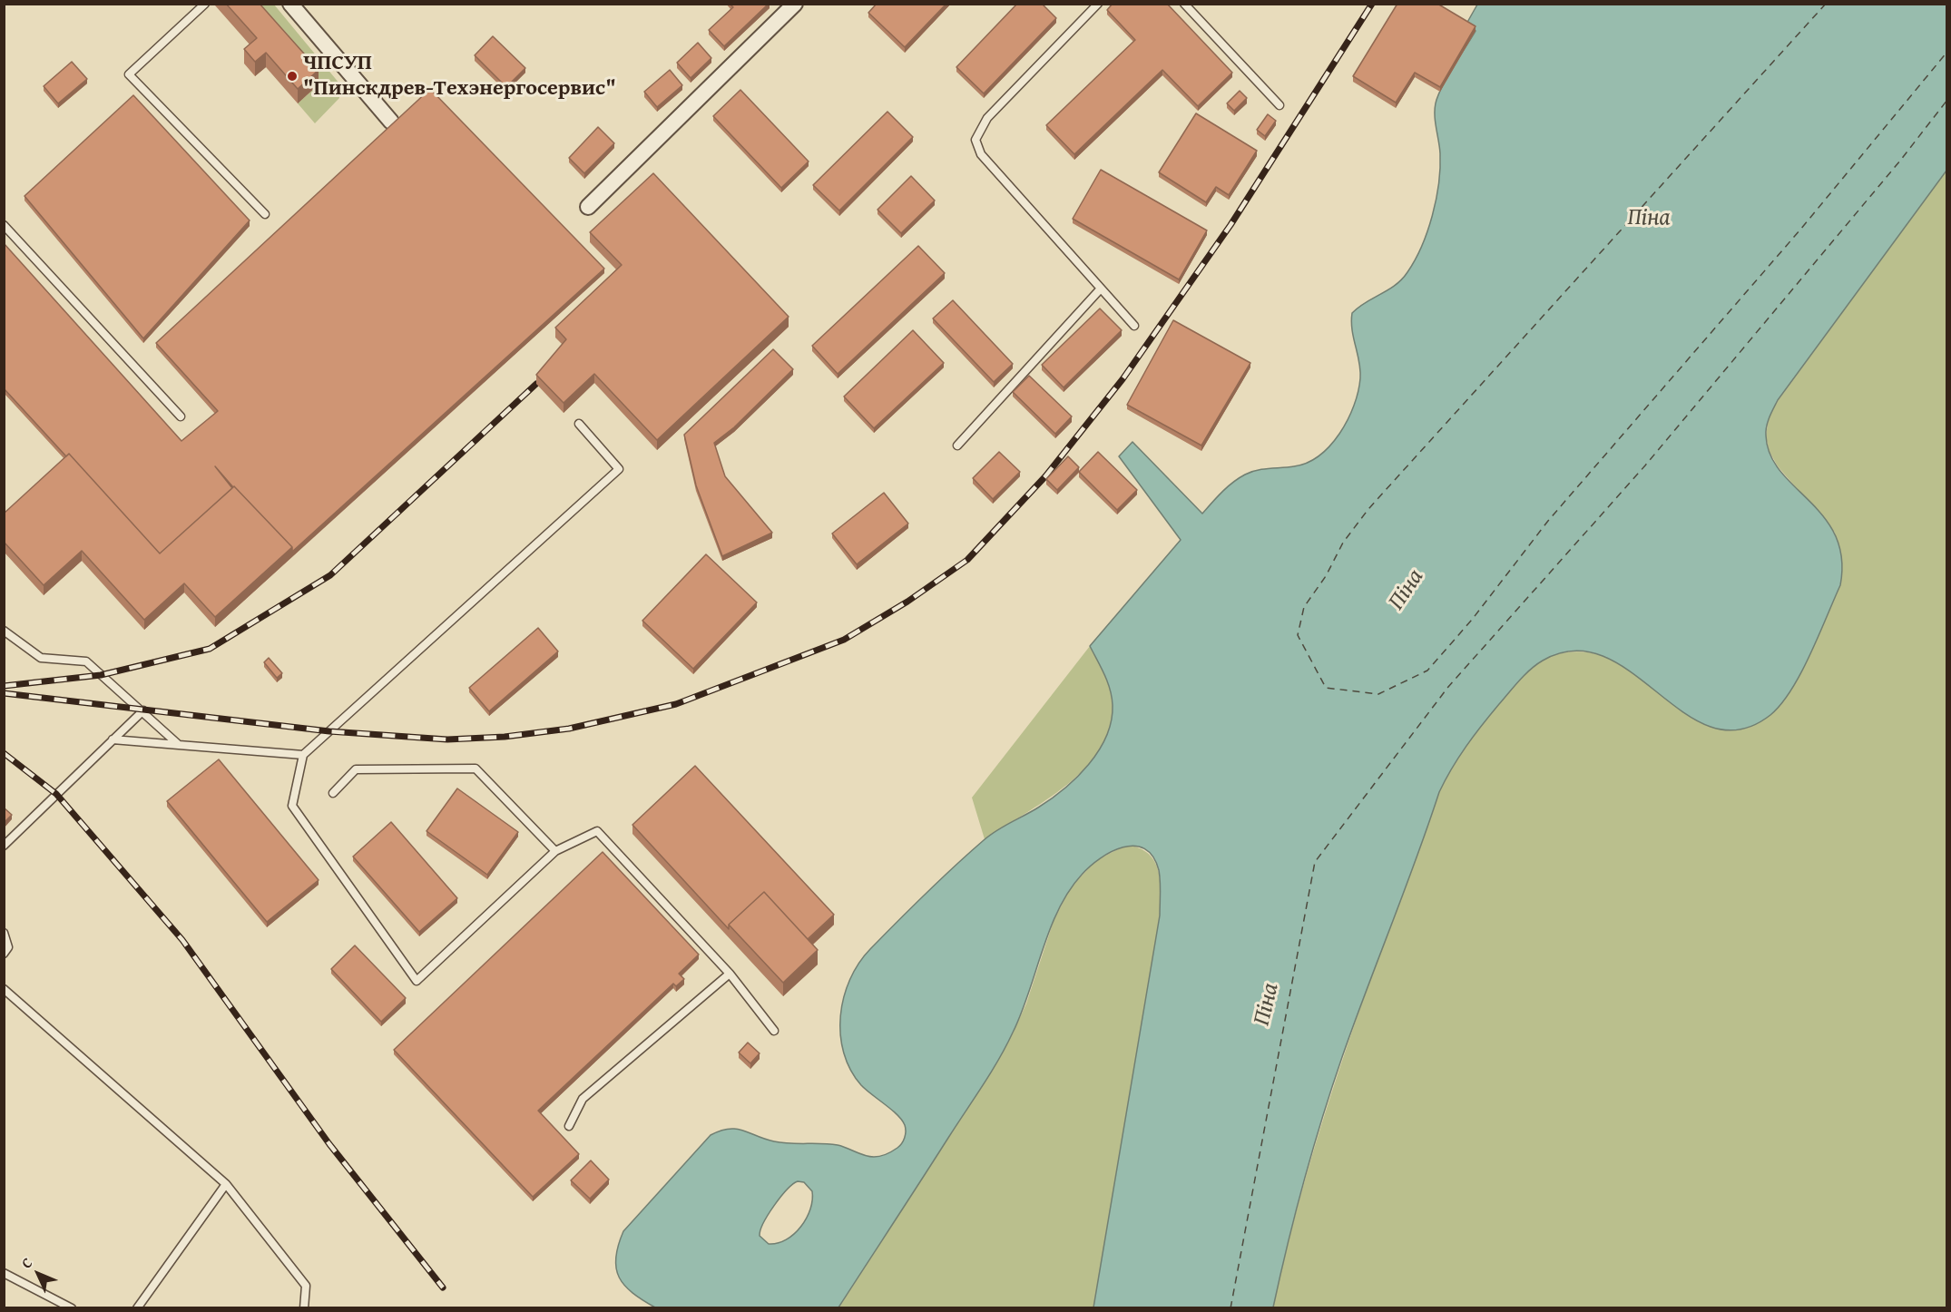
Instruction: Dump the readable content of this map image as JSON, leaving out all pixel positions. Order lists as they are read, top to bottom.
{
  "water": ["Піна"],
  "places": ["ЧПСУП \"Пинскдрев-Техэнергосервис\""],
  "north": "top left"
}
